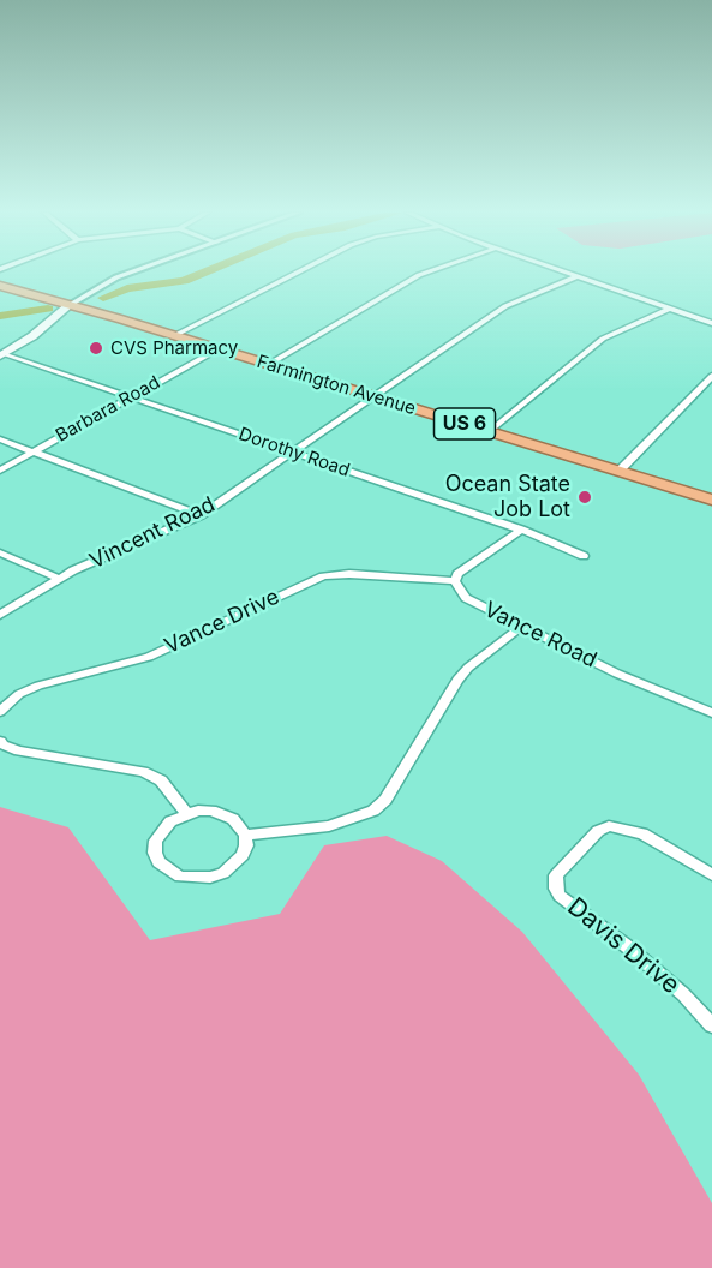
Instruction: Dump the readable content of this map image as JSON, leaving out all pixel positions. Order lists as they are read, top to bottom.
{
  "streets": {
    "highway": ["Farmington Avenue", "US 6"],
    "street": [
      "Barbara Road",
      "Dorothy Road",
      "Vincent Road",
      "Vance Drive",
      "Vance Road",
      "Davis Drive"
    ]
  },
  "crossings": [
    ["Farmington Avenue", "Barbara Road"],
    ["Farmington Avenue", "Vincent Road"],
    ["Barbara Road", "Dorothy Road"],
    ["Dorothy Road", "Vincent Road"],
    ["Vance Drive", "Vance Road"]
  ],
  "places": ["CVS Pharmacy", "Ocean State Job Lot"]
}
